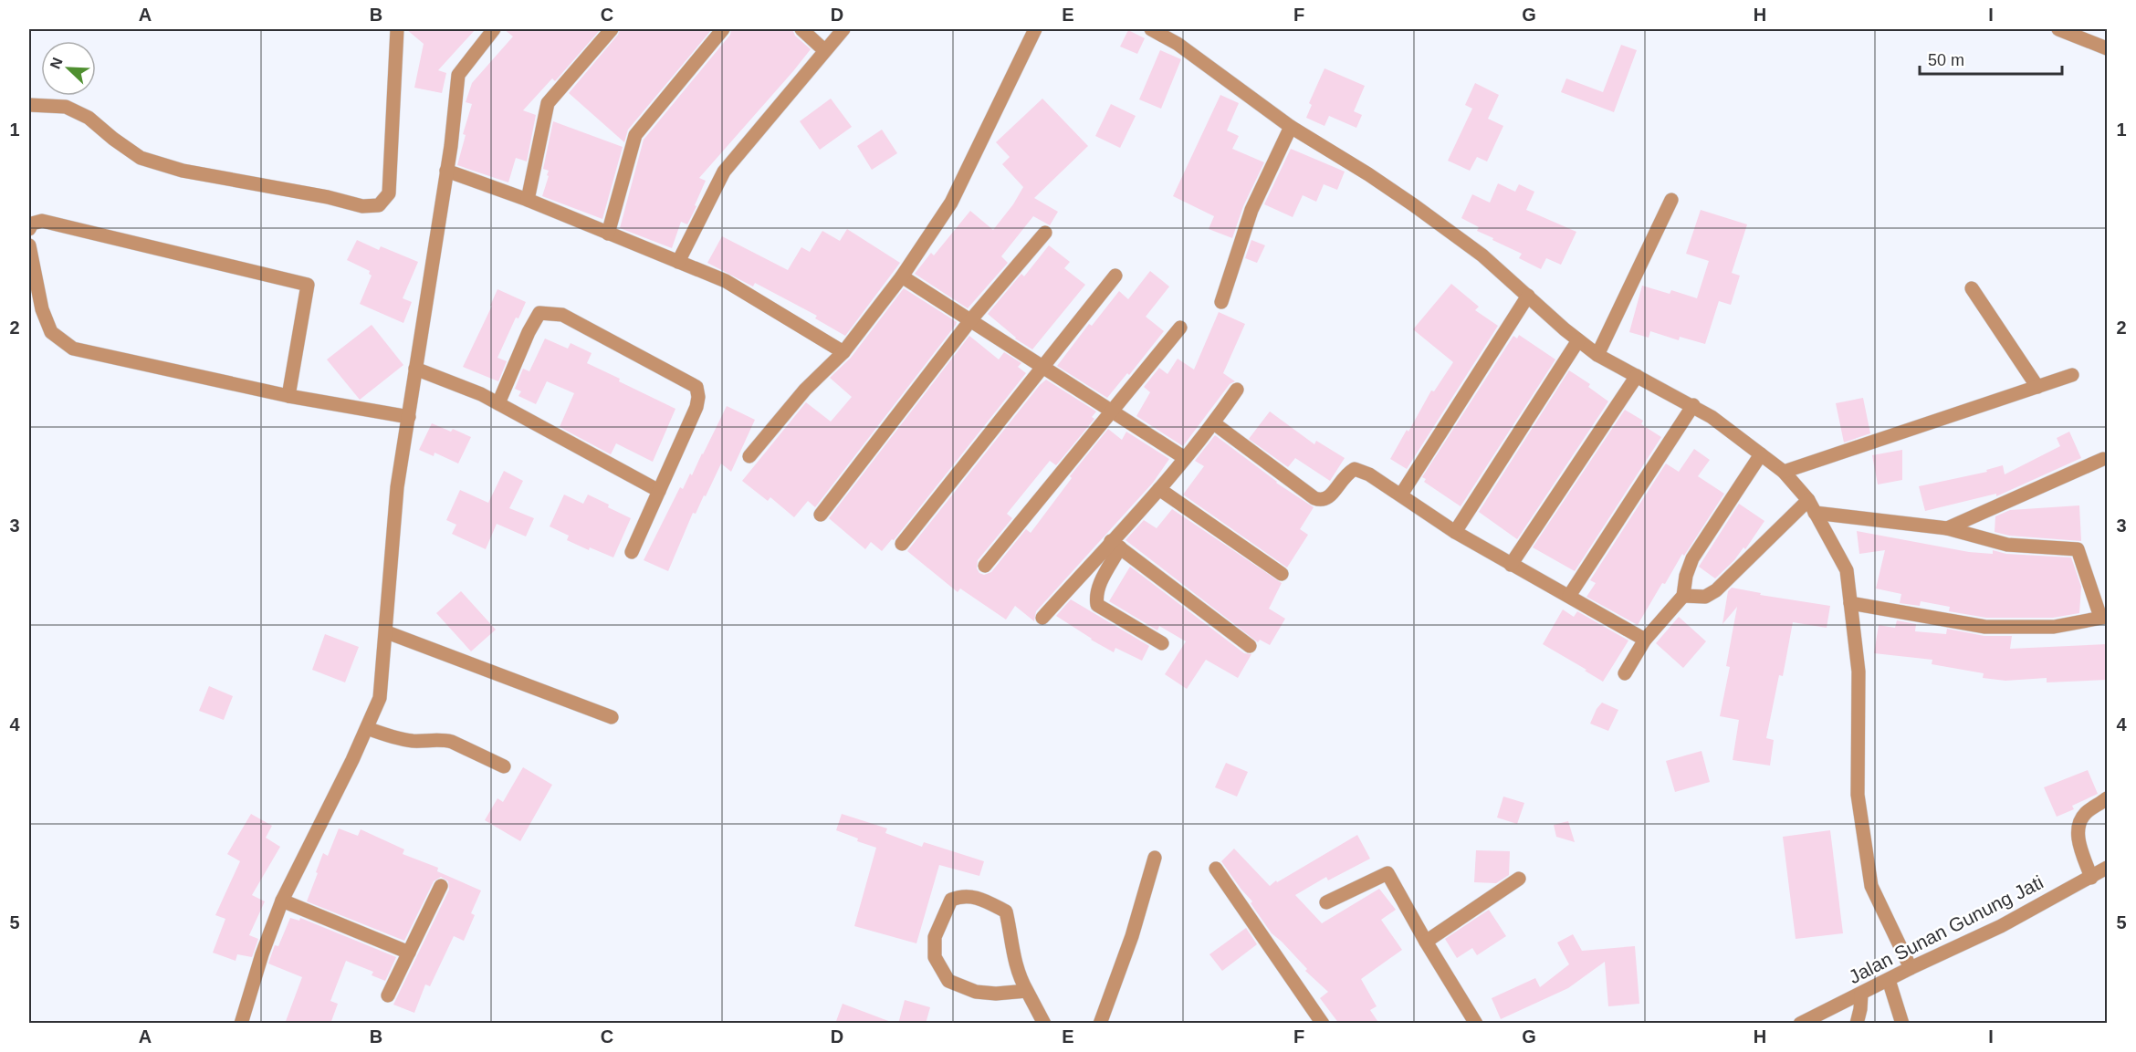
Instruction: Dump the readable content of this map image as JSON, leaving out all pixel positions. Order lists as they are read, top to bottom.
{
  "streets": {
    "street": ["Jalan Sunan Gunung Jati"]
  },
  "scale_bar": "50 m",
  "north": "top left",
  "grid": {
    "columns": [
      "A",
      "B",
      "C",
      "D",
      "E",
      "F",
      "G",
      "H",
      "I"
    ],
    "rows": [
      "1",
      "2",
      "3",
      "4",
      "5"
    ]
  }
}
